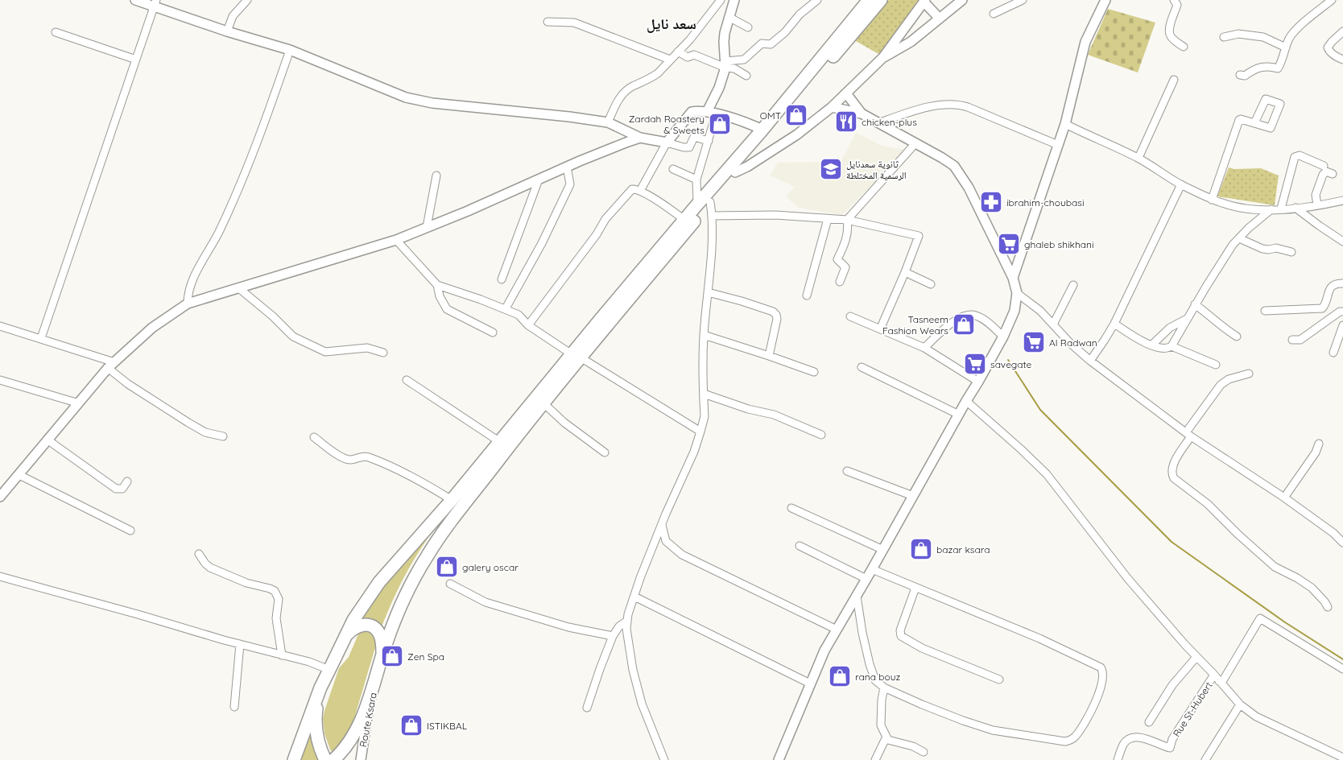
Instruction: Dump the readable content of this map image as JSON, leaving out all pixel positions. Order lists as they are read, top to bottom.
{
  "streets": {
    "street": ["Rue St-Hubert", "Route Ksara"]
  },
  "districts": ["سعد نايل"],
  "places": {
    "shop": [
      "OMT",
      "Zardah Roastery & Sweets",
      "Tasneem Fashion Wears",
      "bazar ksara",
      "galery oscar",
      "Zen Spa",
      "rana bouz",
      "ISTIKBAL"
    ],
    "restaurant": ["chicken-plus"],
    "school or university": ["ثانوية سعدنايل الرسمية المختلطة"],
    "pharmacy": ["ibrahim-choubasi"],
    "supermarket": ["ghaleb shikhani", "Al Radwan", "savegate"]
  }
}
